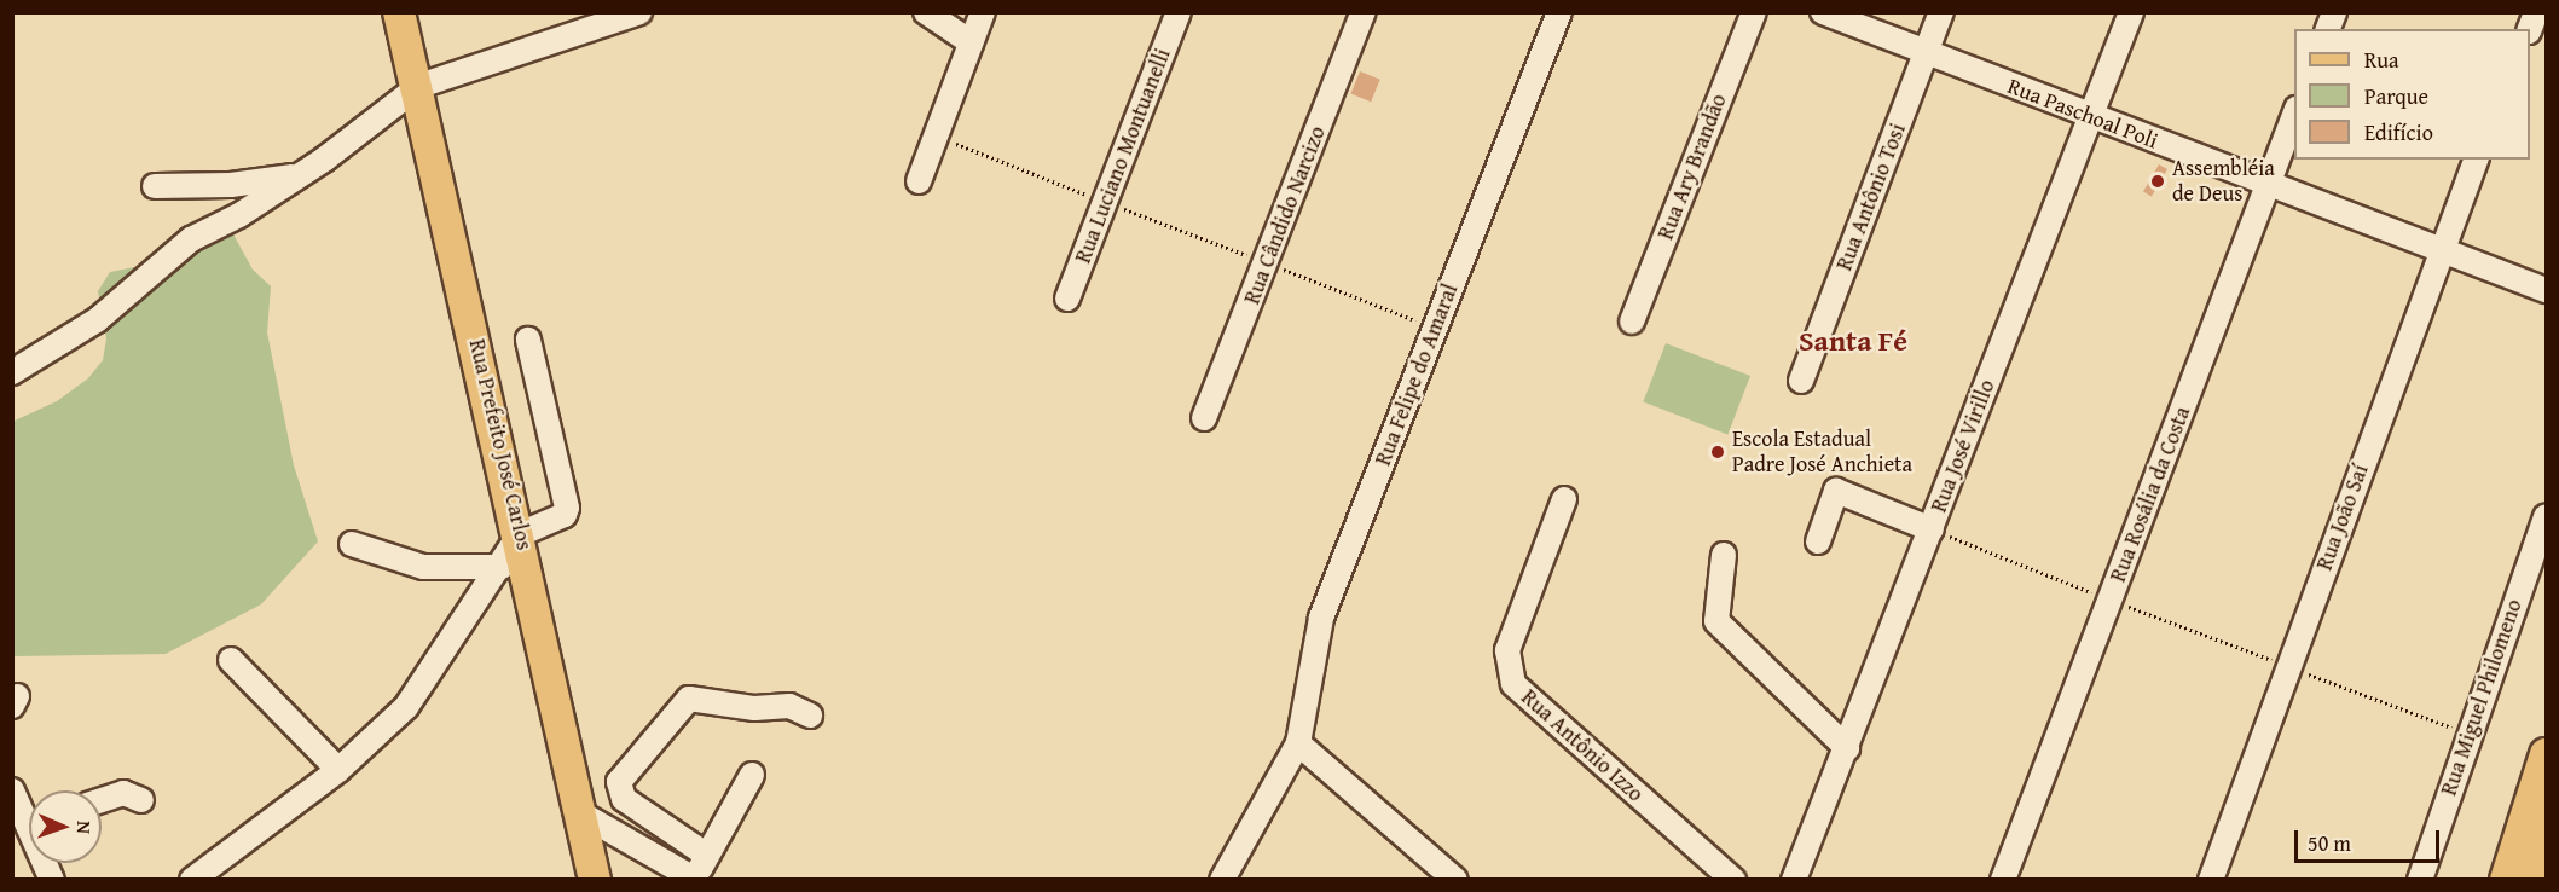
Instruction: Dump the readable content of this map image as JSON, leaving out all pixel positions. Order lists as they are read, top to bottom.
{
  "streets": {
    "main road": ["Rua Prefeito José Carlos"],
    "street": [
      "Rua Paschoal Poli",
      "Rua Luciano Montuanelli",
      "Rua Ary Brandão",
      "Rua Antônio Tosi",
      "Rua Cândido Narcizo",
      "Rua Felipe do Amaral",
      "Rua José Virillo",
      "Rua Rosália da Costa",
      "Rua João Saí",
      "Rua Miguel Philomeno",
      "Rua Antônio Izzo"
    ]
  },
  "crossings": [
    ["Rua Paschoal Poli", "Rua Antônio Tosi"],
    ["Rua Paschoal Poli", "Rua José Virillo"],
    ["Rua Paschoal Poli", "Rua Rosália da Costa"],
    ["Rua Paschoal Poli", "Rua João Saí"]
  ],
  "districts": ["Santa Fé"],
  "places": ["Assembléia de Deus", "Escola Estadual Padre José Anchieta"],
  "legend": ["Rua", "Parque", "Edifício"],
  "scale_bar": "50 m",
  "north": "right"
}
